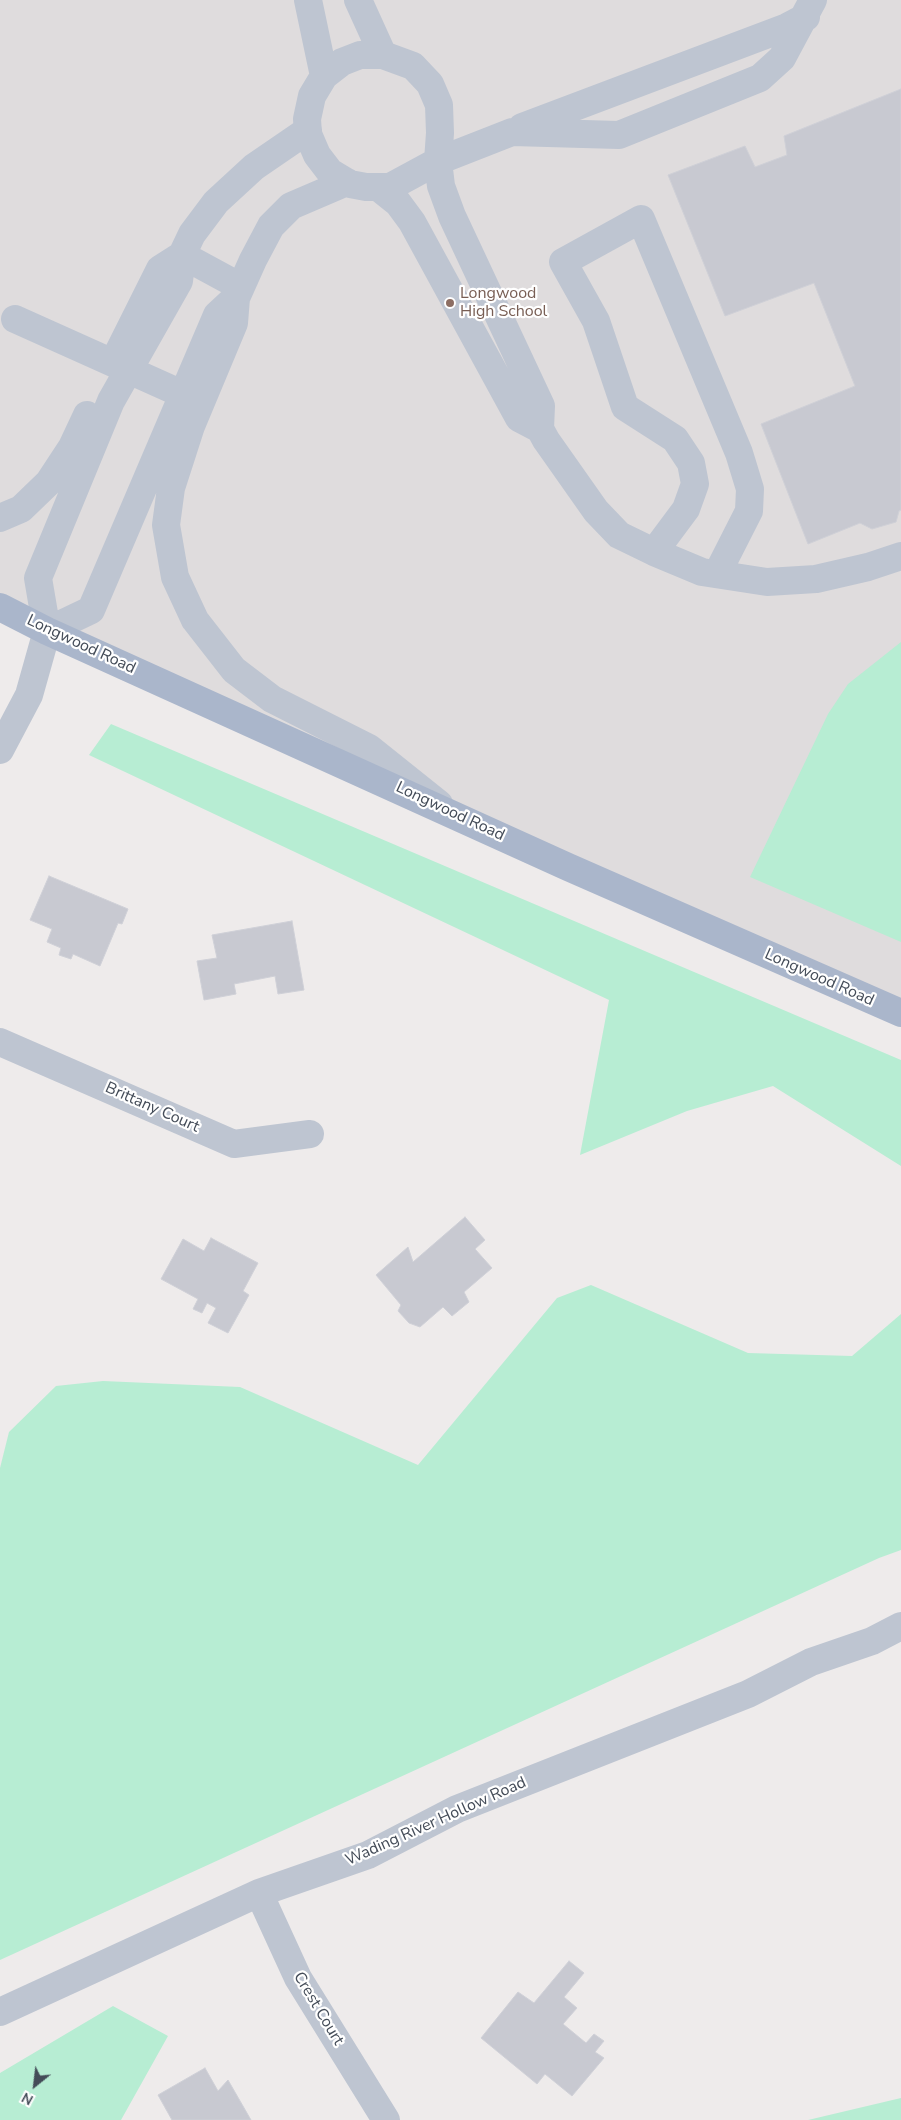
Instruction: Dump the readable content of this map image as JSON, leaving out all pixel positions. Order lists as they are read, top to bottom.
{
  "streets": {
    "main road": ["Longwood Road"],
    "street": ["Brittany Court", "Wading River Hollow Road", "Crest Court"]
  },
  "crossings": [
    ["Wading River Hollow Road", "Crest Court"]
  ],
  "places": ["Longwood High School"],
  "north": "bottom left"
}
